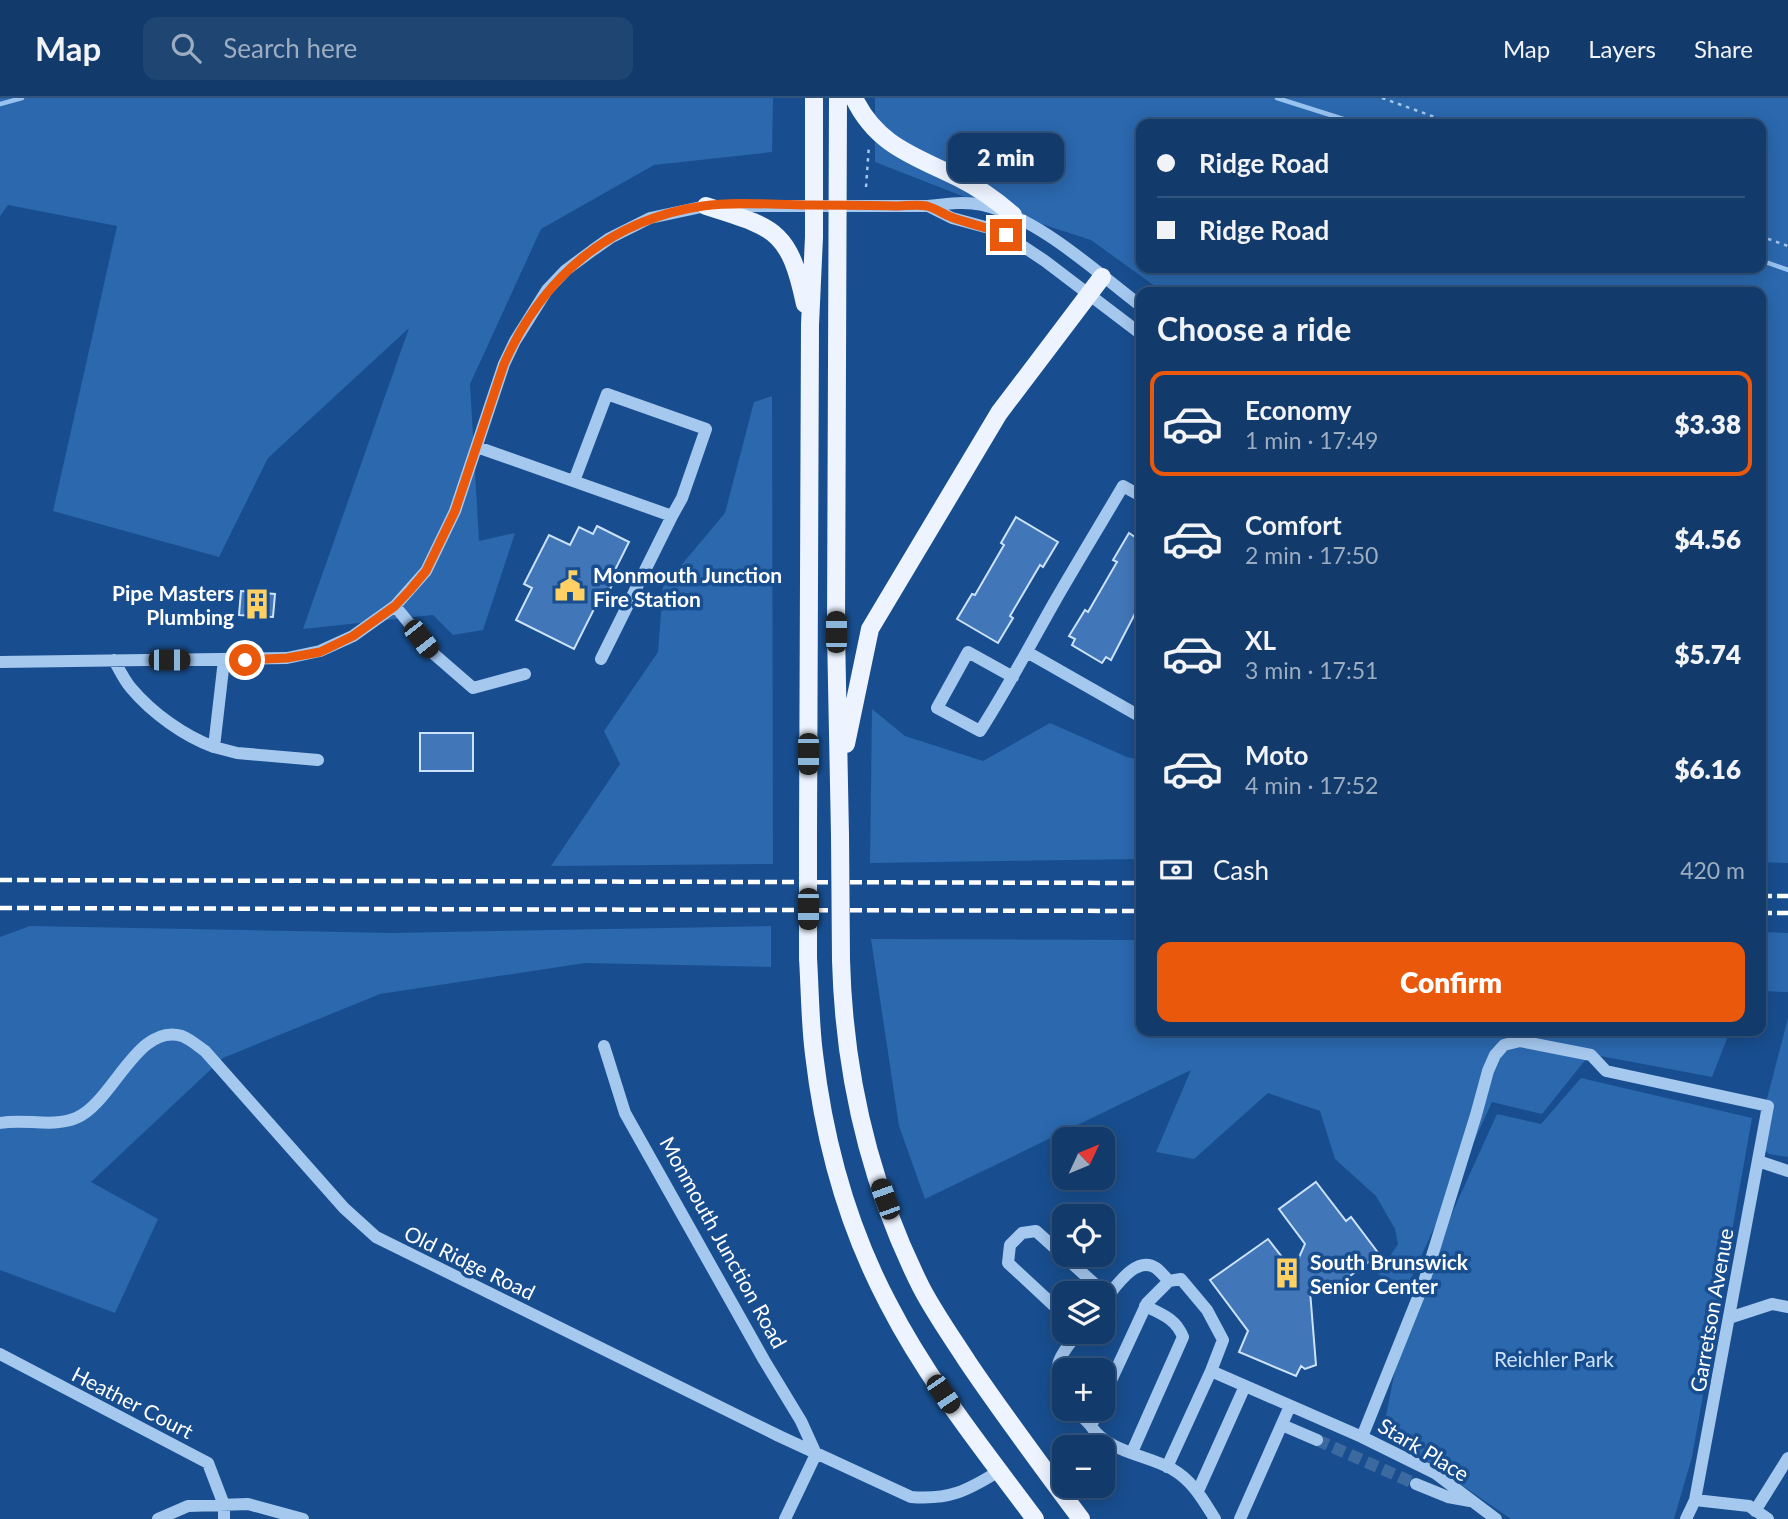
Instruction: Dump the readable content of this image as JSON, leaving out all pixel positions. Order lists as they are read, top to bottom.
{
  "streets": {
    "street": [
      "Monmouth Junction Road",
      "Old Ridge Road",
      "Garretson Avenue",
      "Heather Court",
      "Stark Place"
    ]
  },
  "crossings": [
    ["Monmouth Junction Road", "Old Ridge Road"],
    ["Garretson Avenue", "Stark Place"]
  ],
  "parks": ["Reichler Park"],
  "places": {
    "public building": ["Monmouth Junction Fire Station"],
    "building": ["Pipe Masters Plumbing", "South Brunswick Senior Center"]
  },
  "north": "top right",
  "page": {
    "header": "Map",
    "search": "Search here",
    "nav": ["Map", "Layers", "Share"],
    "banner": ["Ridge Road", "Ridge Road"],
    "bubble": "2 min",
    "heading": "Choose a ride",
    "list": [
      {
        "name": "Economy",
        "note": "1 min · 17:49",
        "value": "$3.38"
      },
      {
        "name": "Comfort",
        "note": "2 min · 17:50",
        "value": "$4.56"
      },
      {
        "name": "XL",
        "note": "3 min · 17:51",
        "value": "$5.74"
      },
      {
        "name": "Moto",
        "note": "4 min · 17:52",
        "value": "$6.16"
      }
    ],
    "pay": ["Cash", "420 m"],
    "buttons": "Confirm",
    "map_buttons": ["+", "−"]
  }
}
